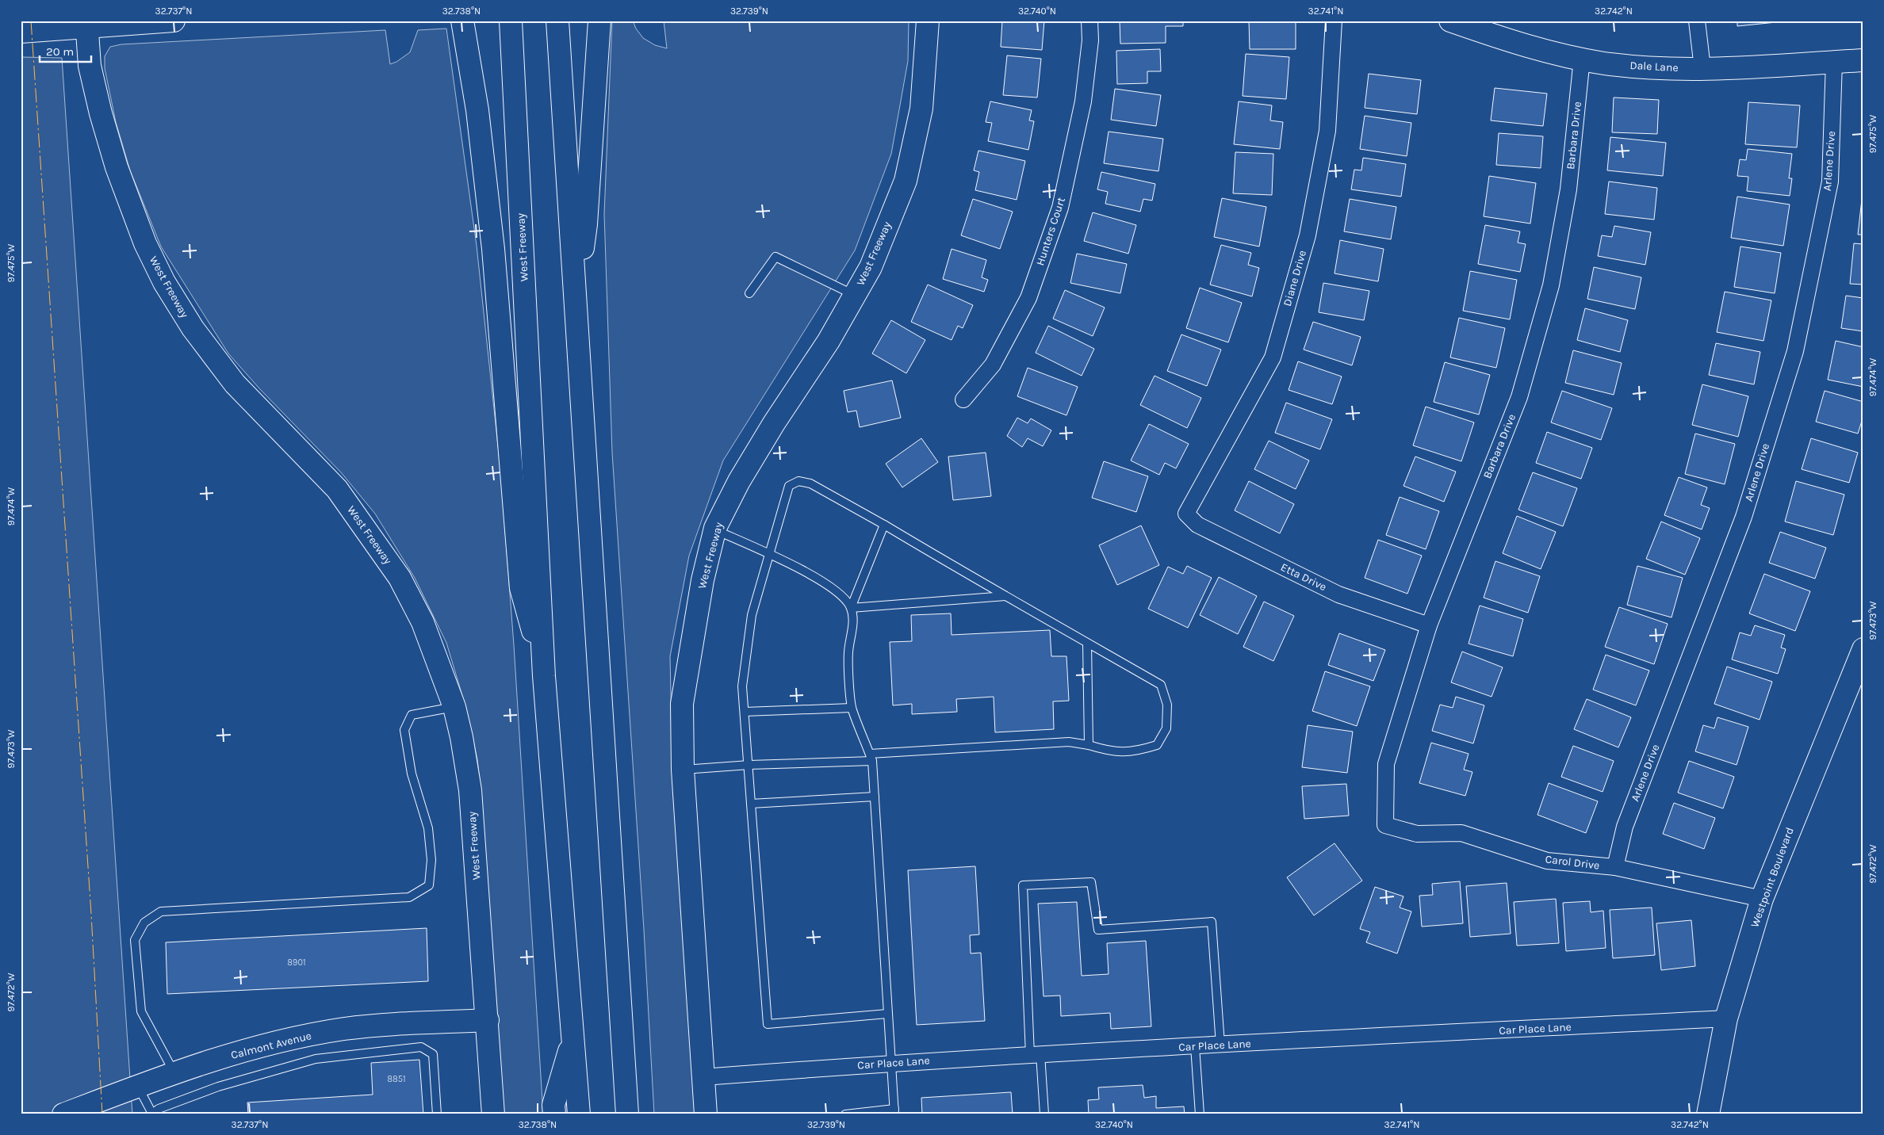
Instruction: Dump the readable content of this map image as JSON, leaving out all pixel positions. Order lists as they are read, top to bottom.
{
  "streets": {
    "main road": [
      "Dale Lane",
      "West Freeway",
      "Westpoint Boulevard",
      "Calmont Avenue"
    ],
    "street": [
      "Barbara Drive",
      "Arlene Drive",
      "Hunters Court",
      "Diane Drive",
      "Etta Drive",
      "Carol Drive",
      "Car Place Lane"
    ]
  },
  "crossings": [
    ["Dale Lane", "Barbara Drive"],
    ["Dale Lane", "Arlene Drive"],
    ["Barbara Drive", "Etta Drive"],
    ["Barbara Drive", "Carol Drive"],
    ["Arlene Drive", "Carol Drive"],
    ["West Freeway", "Car Place Lane"],
    ["West Freeway", "Calmont Avenue"],
    ["Diane Drive", "Etta Drive"],
    ["Carol Drive", "Westpoint Boulevard"],
    ["Westpoint Boulevard", "Car Place Lane"]
  ],
  "house_numbers": ["8901", "8851"],
  "scale_bar": "20 m",
  "coordinates": [
    "32.737°N",
    "32.738°N",
    "32.739°N",
    "32.740°N",
    "32.741°N",
    "32.742°N",
    "97.475°W",
    "97.474°W",
    "97.473°W",
    "97.472°W"
  ]
}
